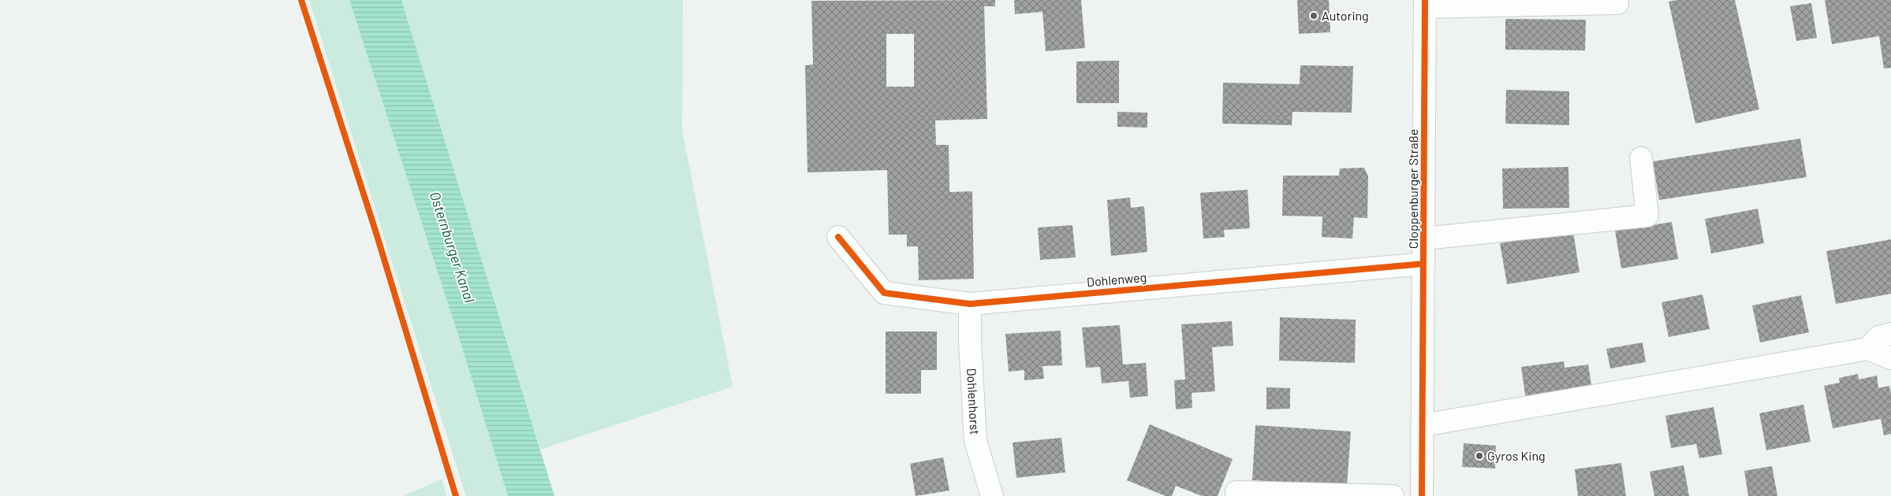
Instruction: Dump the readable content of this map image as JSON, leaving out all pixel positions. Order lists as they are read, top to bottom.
{
  "streets": {
    "street": ["Cloppenburger Straße", "Dohlenweg", "Dohlenhorst"]
  },
  "crossings": [
    ["Cloppenburger Straße", "Dohlenweg"],
    ["Dohlenweg", "Dohlenhorst"]
  ],
  "water": ["Osternburger Kanal"],
  "places": ["Autoring", "Gyros King"]
}
